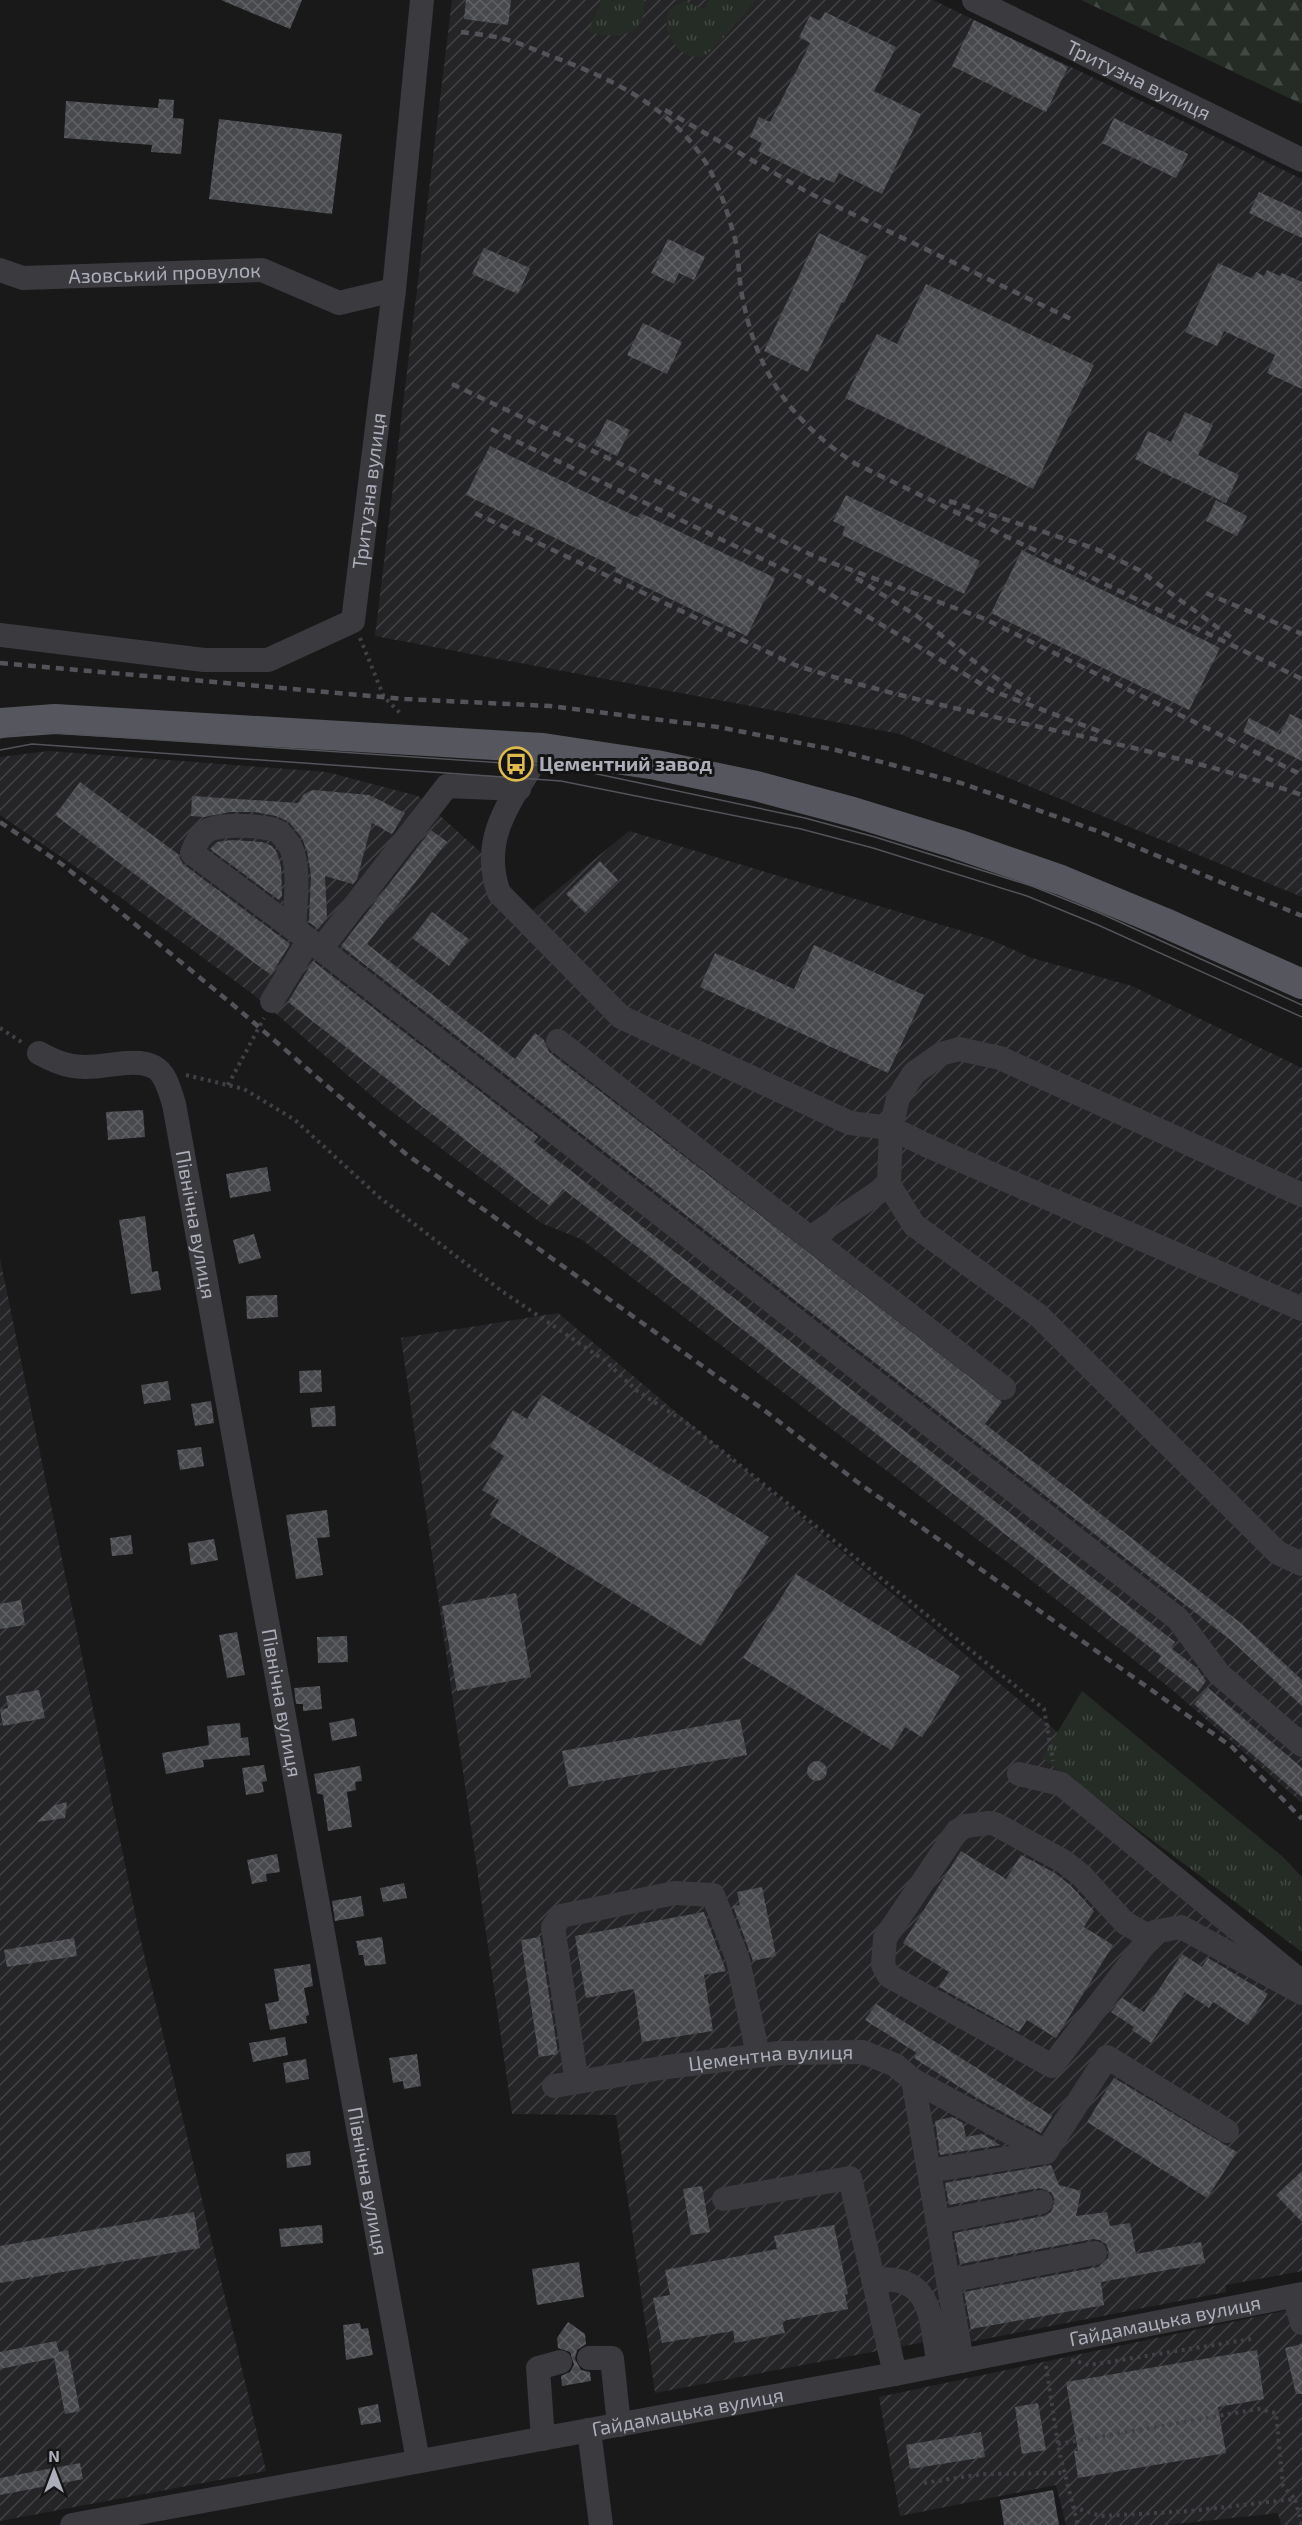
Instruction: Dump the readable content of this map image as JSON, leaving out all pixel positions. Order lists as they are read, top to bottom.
{
  "streets": {
    "street": [
      "Тритузна вулиця",
      "Азовський провулок",
      "Північна вулиця",
      "Цементна вулиця",
      "Гайдамацька вулиця"
    ]
  },
  "crossings": [
    ["Тритузна вулиця", "Азовський провулок"],
    ["Північна вулиця", "Гайдамацька вулиця"]
  ],
  "places": {
    "bus stop": ["Цементний завод"]
  },
  "north": "top"
}
